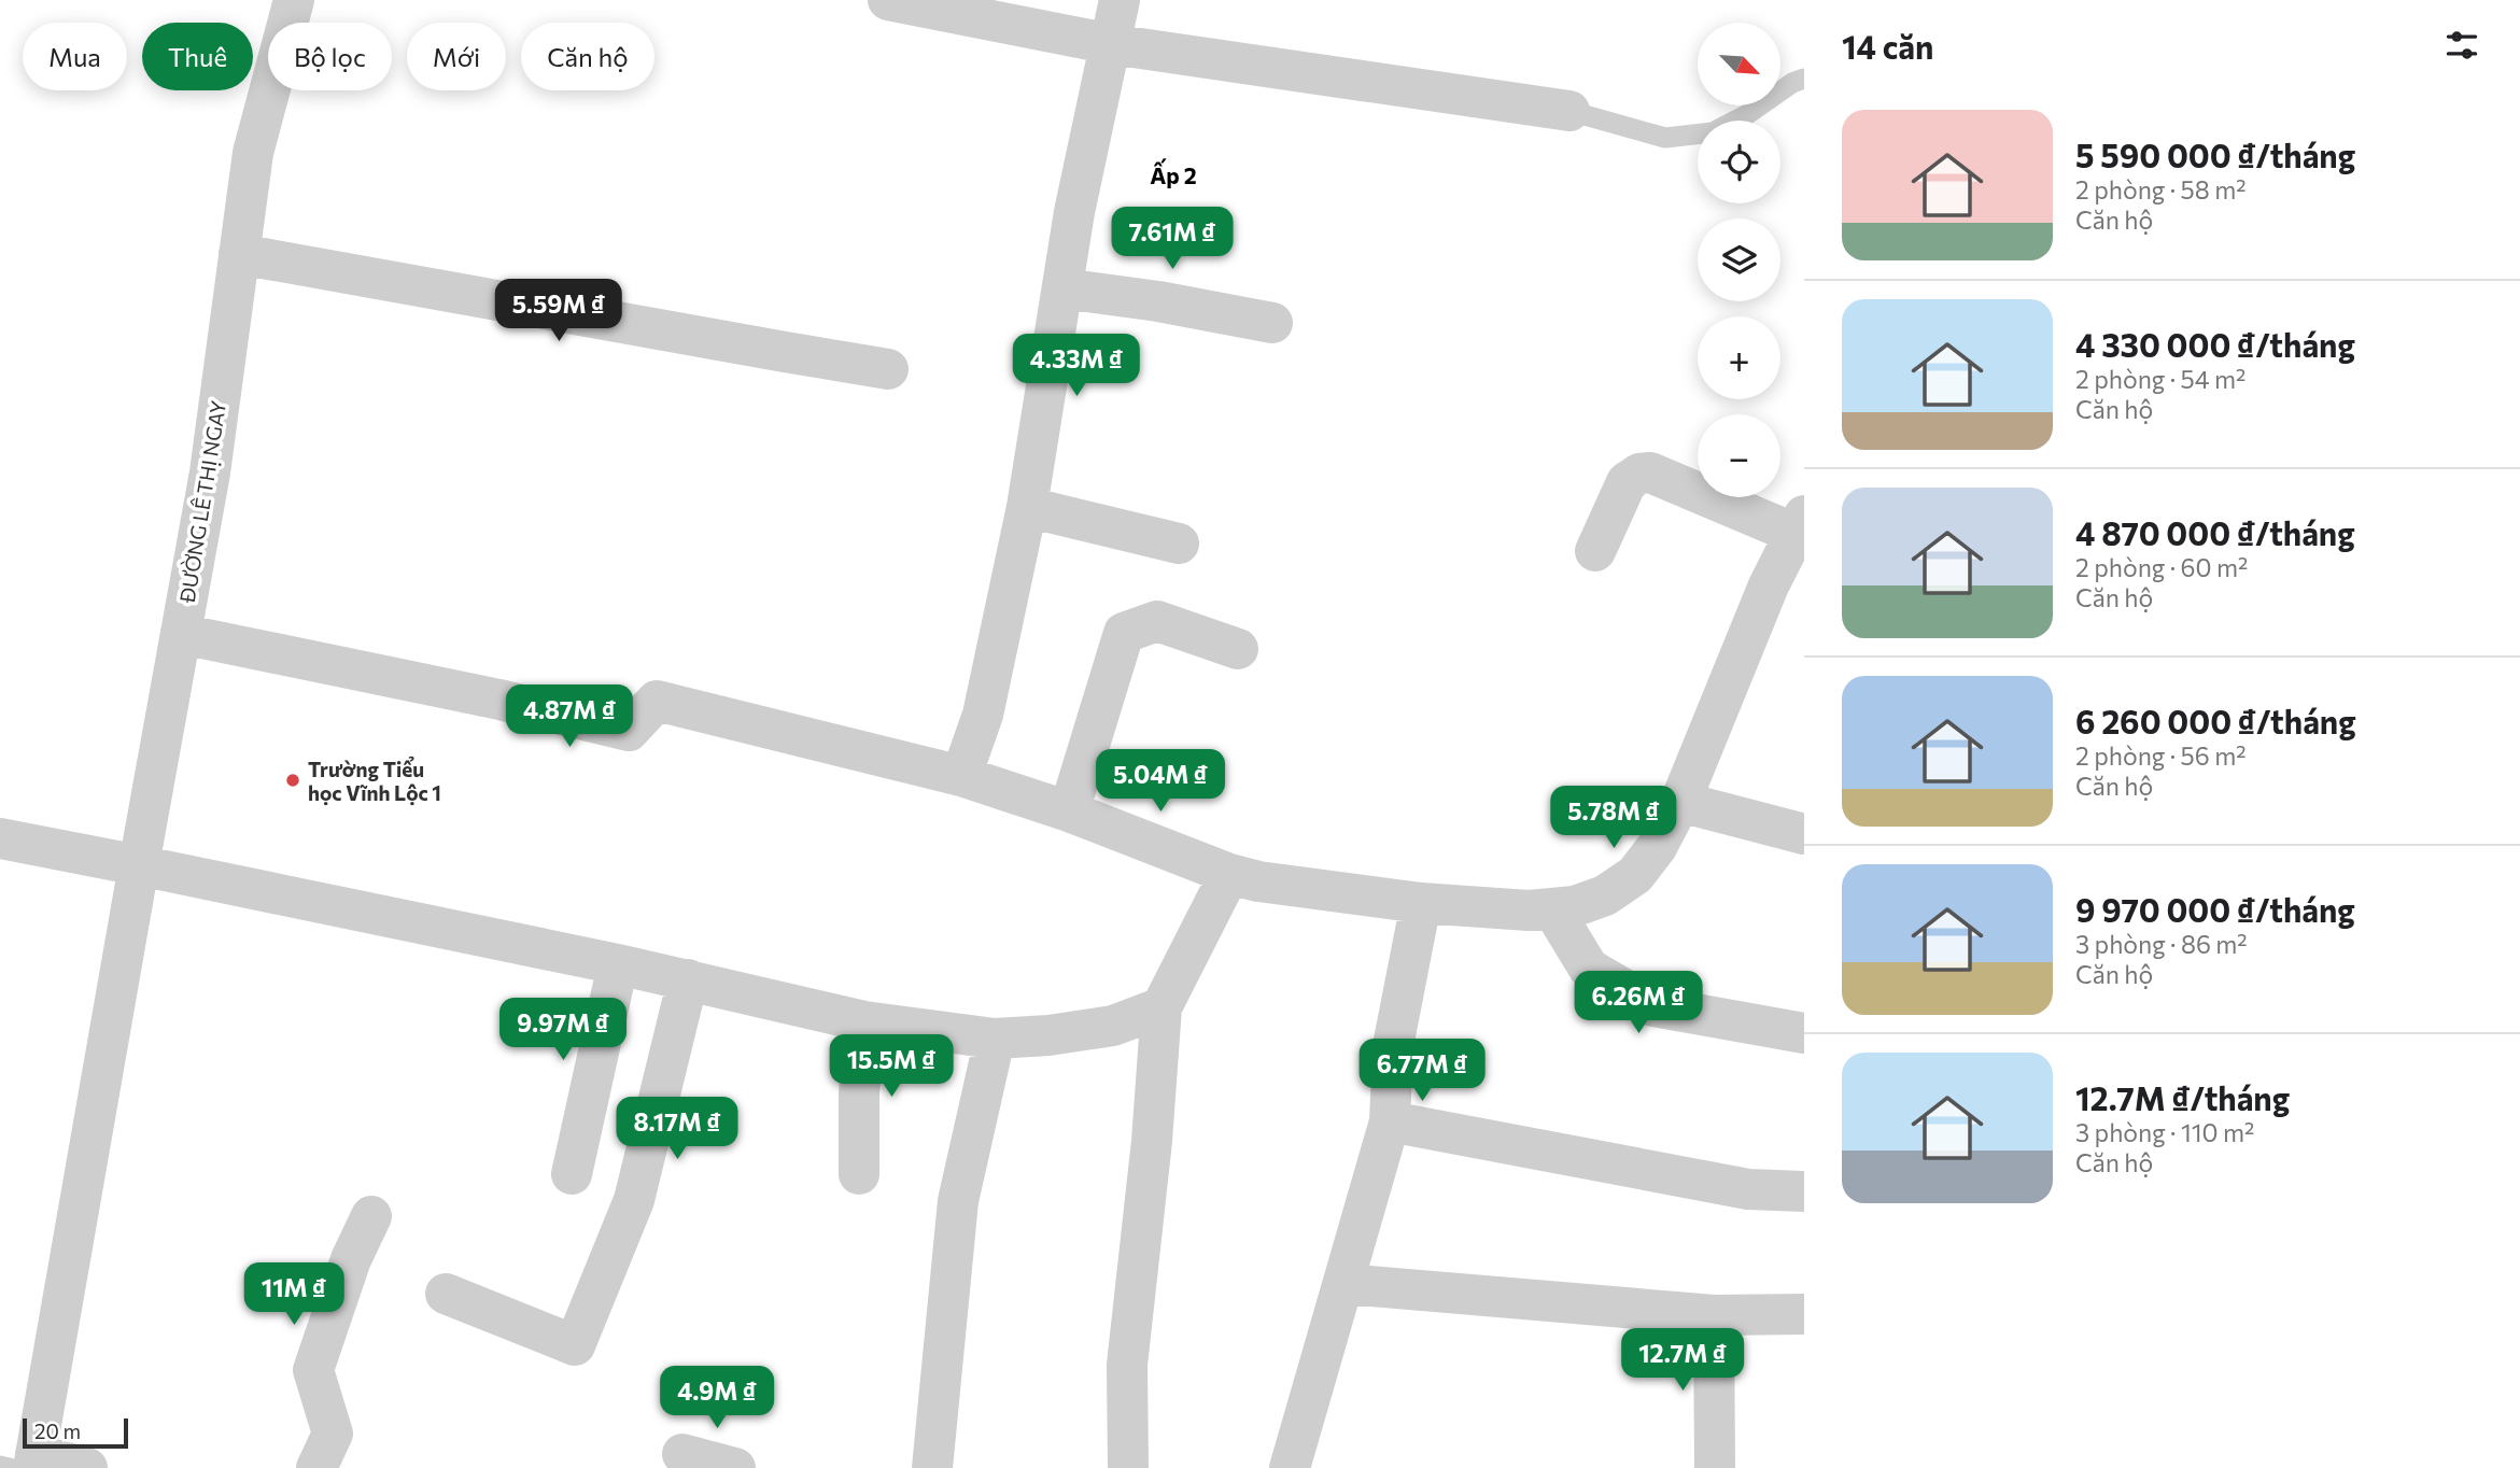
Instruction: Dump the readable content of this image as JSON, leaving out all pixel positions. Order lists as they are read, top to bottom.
{
  "streets": {
    "street": ["ĐƯỜNG LÊ THỊ NGAY"]
  },
  "districts": ["Ấp 2"],
  "places": ["Trường Tiểu học Vĩnh Lộc 1"],
  "scale_bar": "20 m",
  "north": "bottom right",
  "page": {
    "heading": "14 căn",
    "map_buttons": ["+", "−"],
    "chip": [
      "Mua",
      "Thuê",
      "Bộ lọc",
      "Mới",
      "Căn hộ"
    ],
    "list": [
      {
        "name": "5 590 000 ₫/tháng",
        "note": "2 phòng · 58 m² · Căn hộ"
      },
      {
        "name": "4 330 000 ₫/tháng",
        "note": "2 phòng · 54 m² · Căn hộ"
      },
      {
        "name": "4 870 000 ₫/tháng",
        "note": "2 phòng · 60 m² · Căn hộ"
      },
      {
        "name": "6 260 000 ₫/tháng",
        "note": "2 phòng · 56 m² · Căn hộ"
      },
      {
        "name": "9 970 000 ₫/tháng",
        "note": "3 phòng · 86 m² · Căn hộ"
      },
      {
        "name": "12.7M ₫/tháng",
        "note": "3 phòng · 110 m² · Căn hộ"
      }
    ],
    "price": [
      "7.61M ₫",
      "5.59M ₫",
      "4.33M ₫",
      "4.87M ₫",
      "5.04M ₫",
      "5.78M ₫",
      "6.26M ₫",
      "9.97M ₫",
      "15.5M ₫",
      "6.77M ₫",
      "8.17M ₫",
      "11M ₫",
      "12.7M ₫",
      "4.9M ₫"
    ],
    "scale": "20 m"
  }
}
